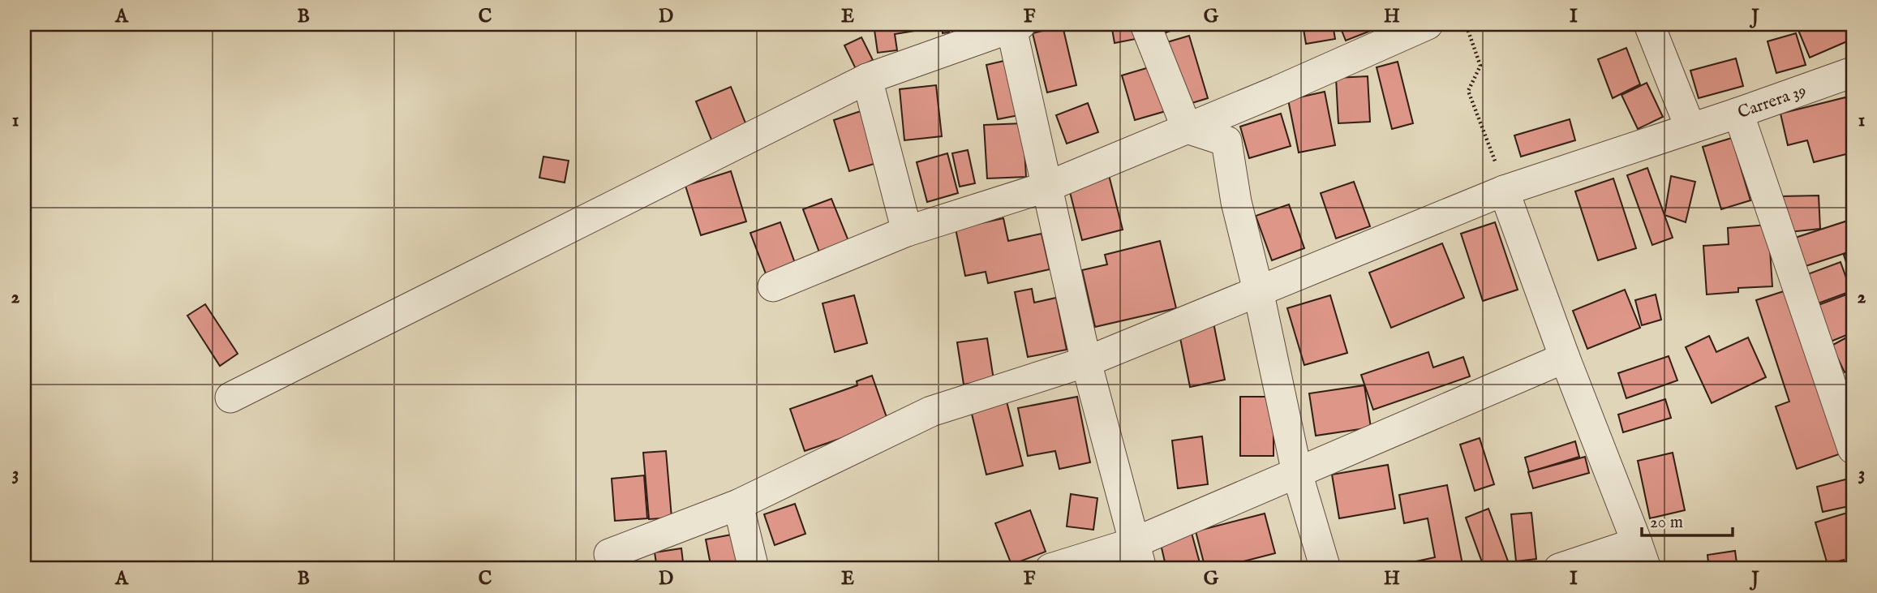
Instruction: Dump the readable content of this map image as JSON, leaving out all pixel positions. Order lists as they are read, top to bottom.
{
  "streets": {
    "street": ["Carrera 39"]
  },
  "scale_bar": "20 m",
  "grid": {
    "columns": [
      "A",
      "B",
      "C",
      "D",
      "E",
      "F",
      "G",
      "H",
      "I",
      "J"
    ],
    "rows": ["1", "2", "3"]
  }
}
